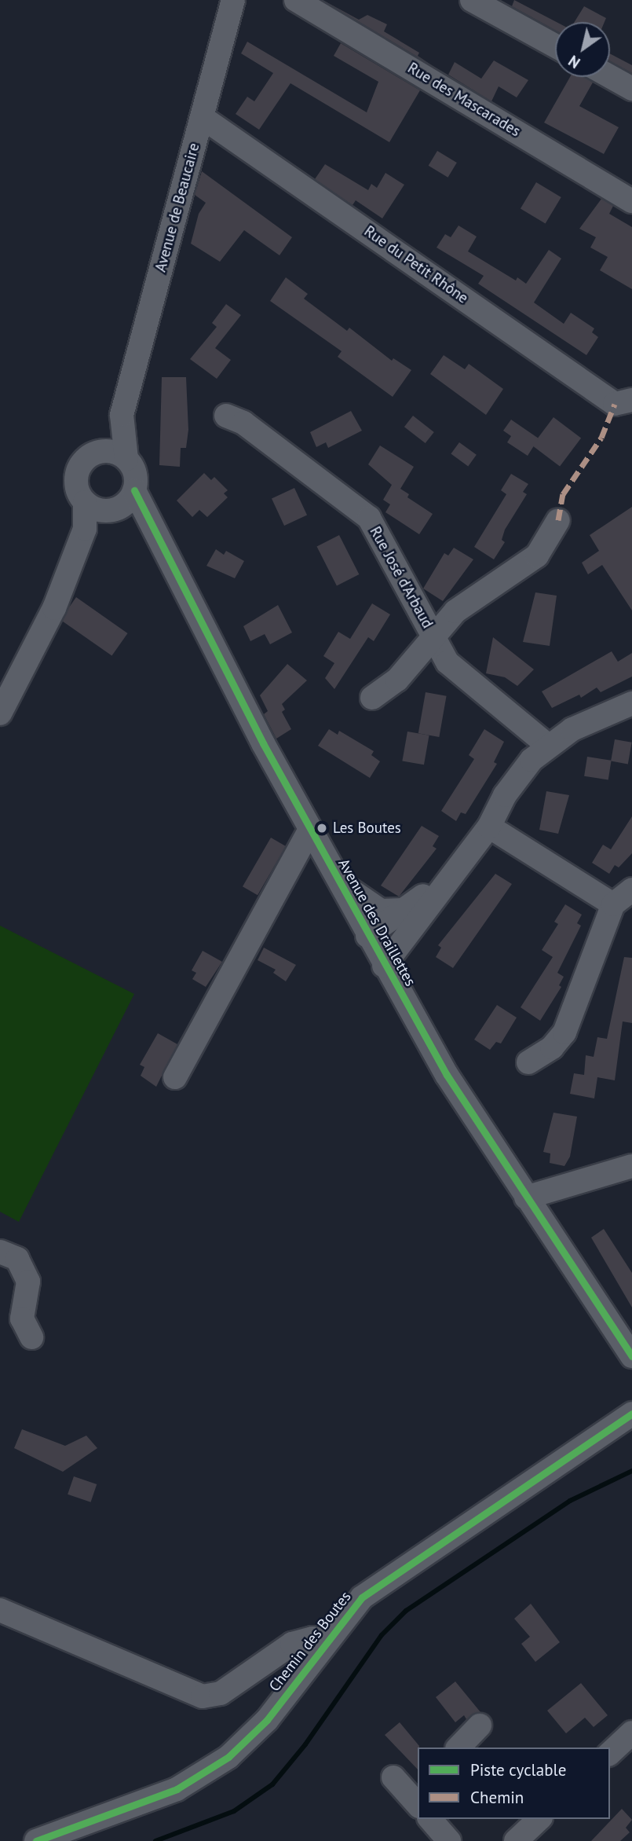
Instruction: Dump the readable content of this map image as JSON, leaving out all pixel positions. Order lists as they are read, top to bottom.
{
  "streets": {
    "street": [
      "Rue des Mascarades",
      "Avenue de Beaucaire",
      "Rue du Petit Rhône",
      "Rue José d'Arbaud",
      "Avenue des Draillettes",
      "Chemin des Boutes"
    ]
  },
  "crossings": [
    ["Avenue de Beaucaire", "Rue du Petit Rhône"],
    ["Avenue de Beaucaire", "Avenue des Draillettes"]
  ],
  "places": ["Les Boutes"],
  "legend": ["Piste cyclable", "Chemin"],
  "north": "bottom left"
}
